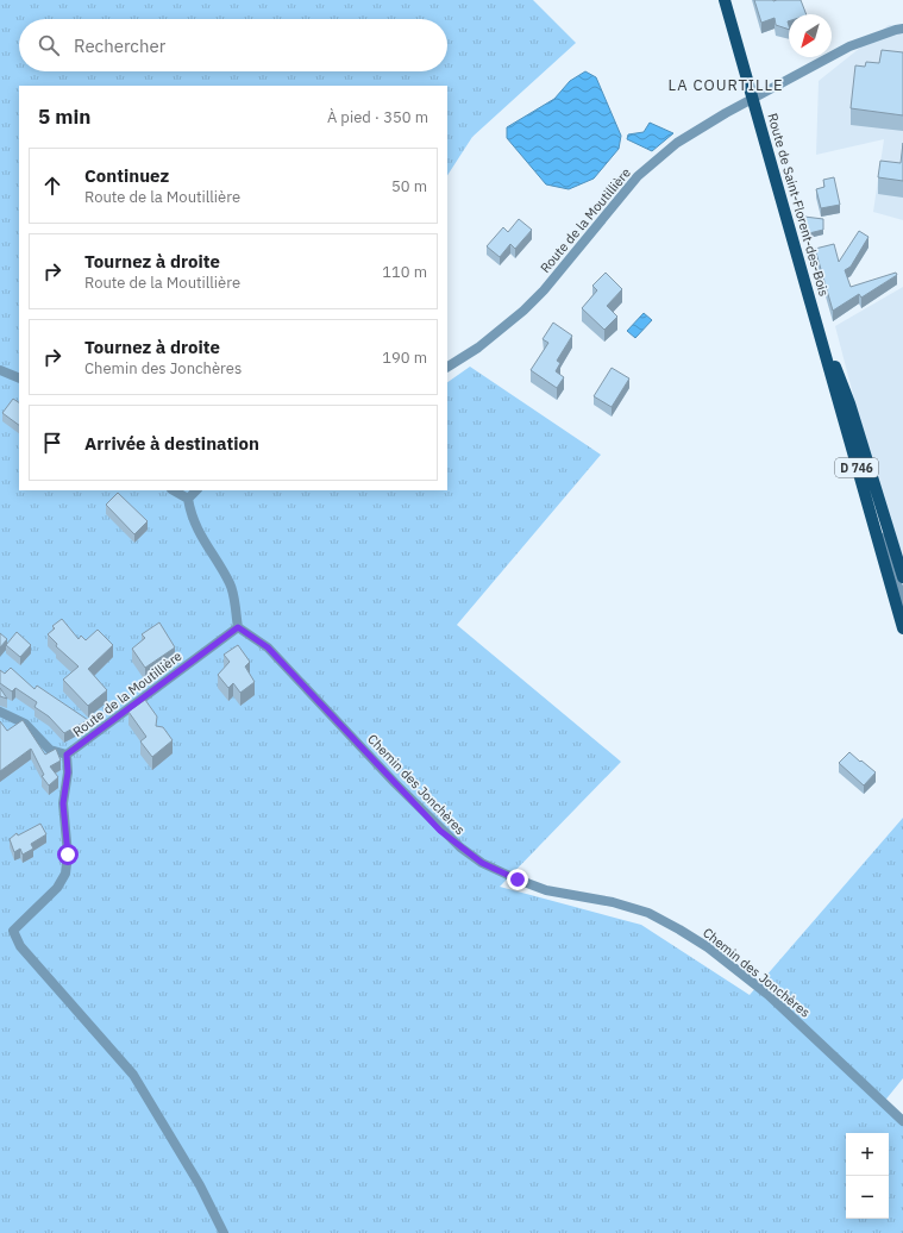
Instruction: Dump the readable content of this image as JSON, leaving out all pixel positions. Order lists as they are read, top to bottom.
{
  "streets": {
    "main road": ["Route de Saint-Florent-des-Bois", "D 746"],
    "street": ["Route de la Moutillière", "Chemin des Jonchères"]
  },
  "crossings": [
    ["Route de Saint-Florent-des-Bois", "Route de la Moutillière"],
    ["Route de la Moutillière", "Chemin des Jonchères"]
  ],
  "districts": ["LA COURTILLE"],
  "north": "bottom left",
  "page": {
    "search": "Rechercher",
    "heading": ["5 min", "À pied · 350 m"],
    "list": [
      ["Continuez", "Route de la Moutillière", "50 m"],
      ["Tournez à droite", "Route de la Moutillière", "110 m"],
      ["Tournez à droite", "Chemin des Jonchères", "190 m"],
      "Arrivée à destination"
    ],
    "map_buttons": ["+", "−"]
  }
}
